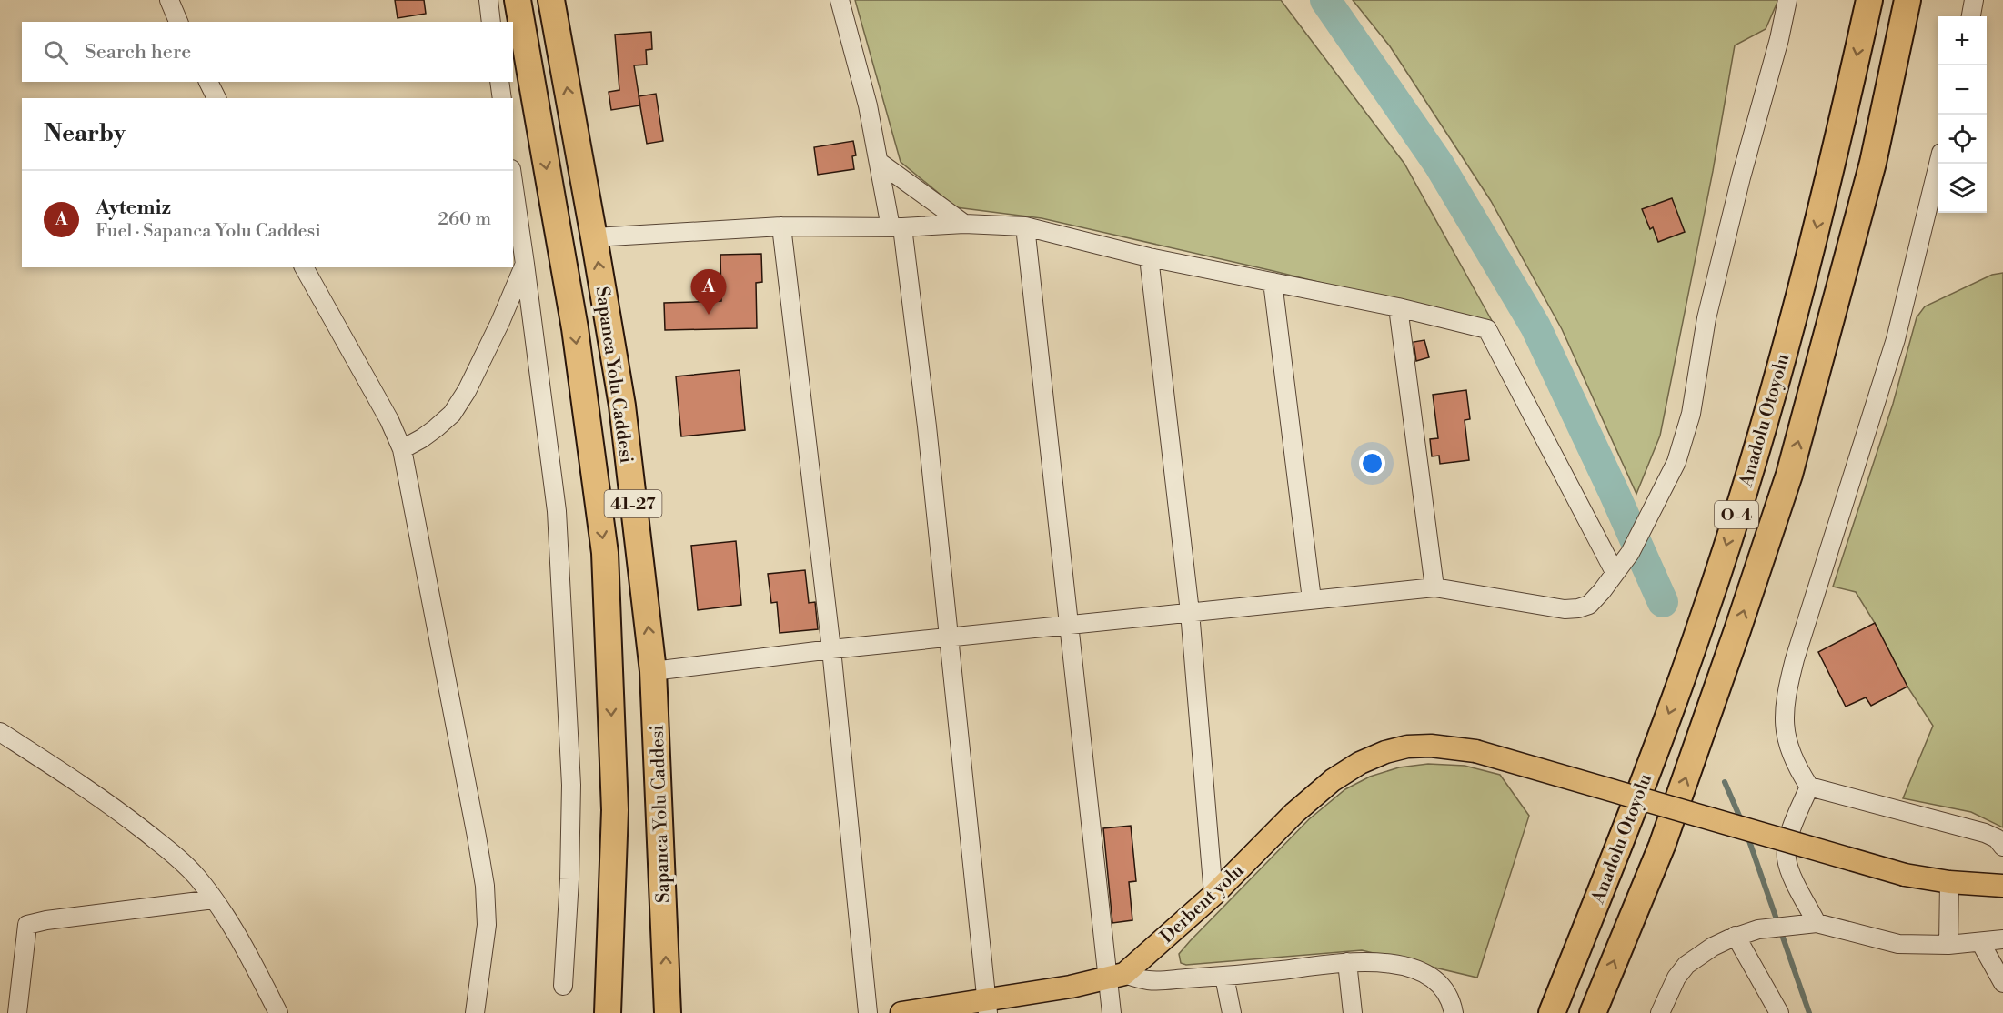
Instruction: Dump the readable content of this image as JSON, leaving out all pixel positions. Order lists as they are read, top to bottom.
{
  "streets": {
    "highway": [
      "Sapanca Yolu Caddesi",
      "Anadolu Otoyolu",
      "41-27",
      "O-4"
    ],
    "main road": ["Derbent yolu"]
  },
  "page": {
    "map_buttons": ["+", "−"],
    "search": "Search here",
    "heading": "Nearby",
    "list": [
      {
        "mark": "A",
        "name": "Aytemiz",
        "note": "Fuel · Sapanca Yolu Caddesi",
        "value": "260 m"
      }
    ],
    "pins": "A"
  }
}
